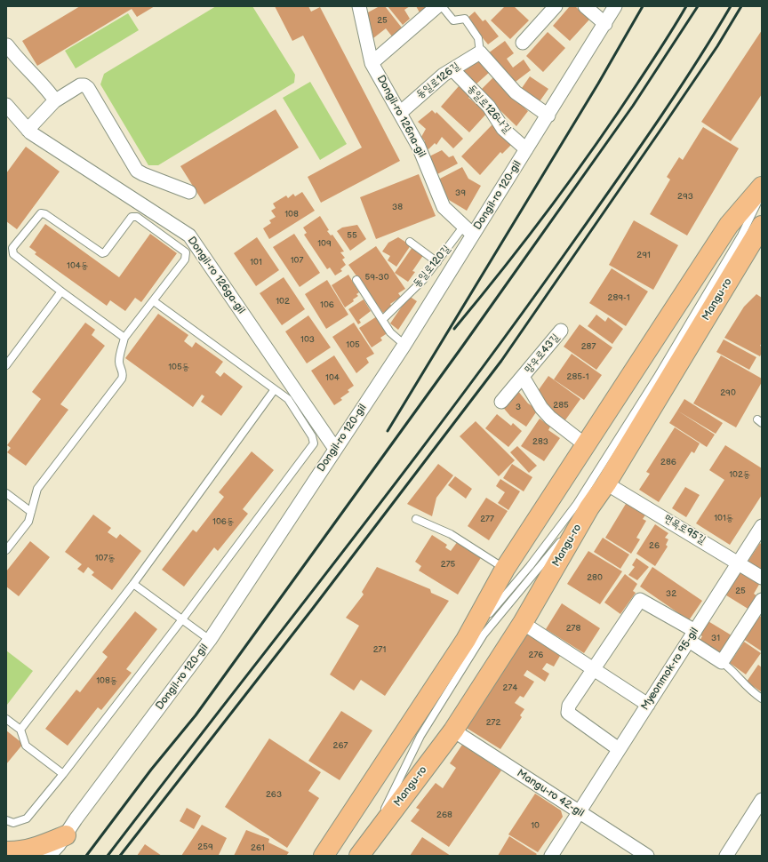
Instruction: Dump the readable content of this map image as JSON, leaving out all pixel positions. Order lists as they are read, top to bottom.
{
  "streets": {
    "main road": ["Mangu-ro"],
    "street": [
      "동일로126길",
      "동일로126나길",
      "Dongil-ro 126na-gil",
      "Dongil-ro 120-gil",
      "Dongil-ro 126ga-gil",
      "망우로43길",
      "면목로95길",
      "Myeonmok-ro 95-gil",
      "Mangu-ro 42-gil"
    ],
    "lane": ["동일로120길"]
  },
  "crossings": [
    ["동일로126길", "동일로126나길"],
    ["동일로126길", "Dongil-ro 126na-gil"],
    ["동일로126나길", "Dongil-ro 120-gil"],
    ["Dongil-ro 126na-gil", "Dongil-ro 120-gil"],
    ["Dongil-ro 126na-gil", "동일로120길"],
    ["Dongil-ro 120-gil", "동일로120길"],
    ["Dongil-ro 120-gil", "Dongil-ro 126ga-gil"],
    ["Mangu-ro", "면목로95길"],
    ["Mangu-ro", "Mangu-ro 42-gil"],
    ["면목로95길", "Myeonmok-ro 95-gil"],
    ["Myeonmok-ro 95-gil", "Mangu-ro 42-gil"]
  ],
  "house_numbers": [
    "25",
    "39",
    "293",
    "38",
    "108",
    "55",
    "109",
    "291",
    "107",
    "101",
    "104동",
    "59-30",
    "289-1",
    "102",
    "106",
    "103",
    "105",
    "287",
    "105동",
    "285-1",
    "104",
    "290",
    "285",
    "3",
    "283",
    "286",
    "102동",
    "101동",
    "277",
    "106동",
    "26",
    "107동",
    "275",
    "280",
    "25",
    "32",
    "278",
    "31",
    "271",
    "276",
    "108동",
    "274",
    "272",
    "267",
    "263",
    "268",
    "10",
    "259",
    "261"
  ]
}
